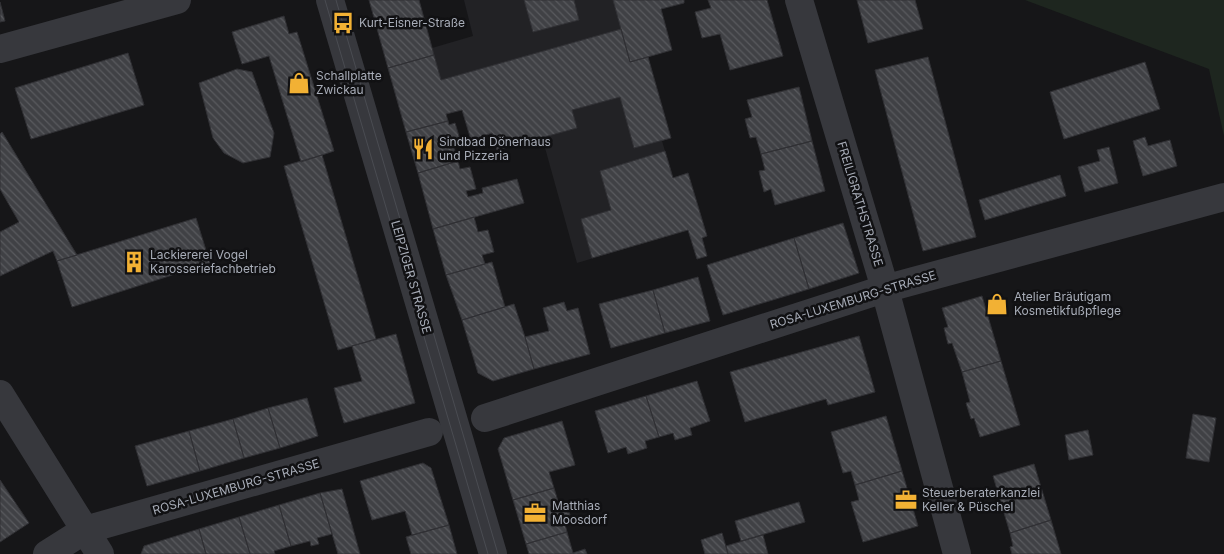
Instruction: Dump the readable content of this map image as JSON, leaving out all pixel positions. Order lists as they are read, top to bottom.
{
  "streets": {
    "street": ["FREILIGRATHSTRASSE", "LEIPZIGER STRASSE", "ROSA-LUXEMBURG-STRASSE"]
  },
  "crossings": [
    ["FREILIGRATHSTRASSE", "ROSA-LUXEMBURG-STRASSE"]
  ],
  "places": {
    "bus stop": ["Kurt-Eisner-Straße"],
    "shop": ["Schallplatte Zwickau", "Atelier Bräutigam Kosmetikfußpflege"],
    "restaurant": ["Sindbad Dönerhaus und Pizzeria"],
    "building": ["Lackiererei Vogel Karosseriefachbetrieb"],
    "office": ["Steuerberaterkanzlei Keller & Püschel", "Matthias Moosdorf"]
  }
}
